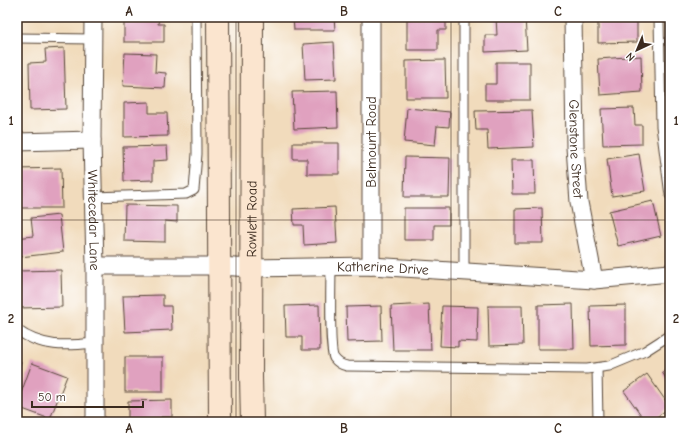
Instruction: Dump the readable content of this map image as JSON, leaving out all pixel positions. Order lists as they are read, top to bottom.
{
  "streets": {
    "main road": ["Rowlett Road"],
    "street": [
      "Belmount Road",
      "Glenstone Street",
      "Whitecedar Lane",
      "Katherine Drive"
    ]
  },
  "crossings": [
    ["Belmount Road", "Katherine Drive"],
    ["Glenstone Street", "Katherine Drive"],
    ["Whitecedar Lane", "Katherine Drive"],
    ["Rowlett Road", "Katherine Drive"]
  ],
  "scale_bar": "50 m",
  "north": "bottom left",
  "grid": {
    "columns": ["A", "B", "C"],
    "rows": ["1", "2"]
  }
}
